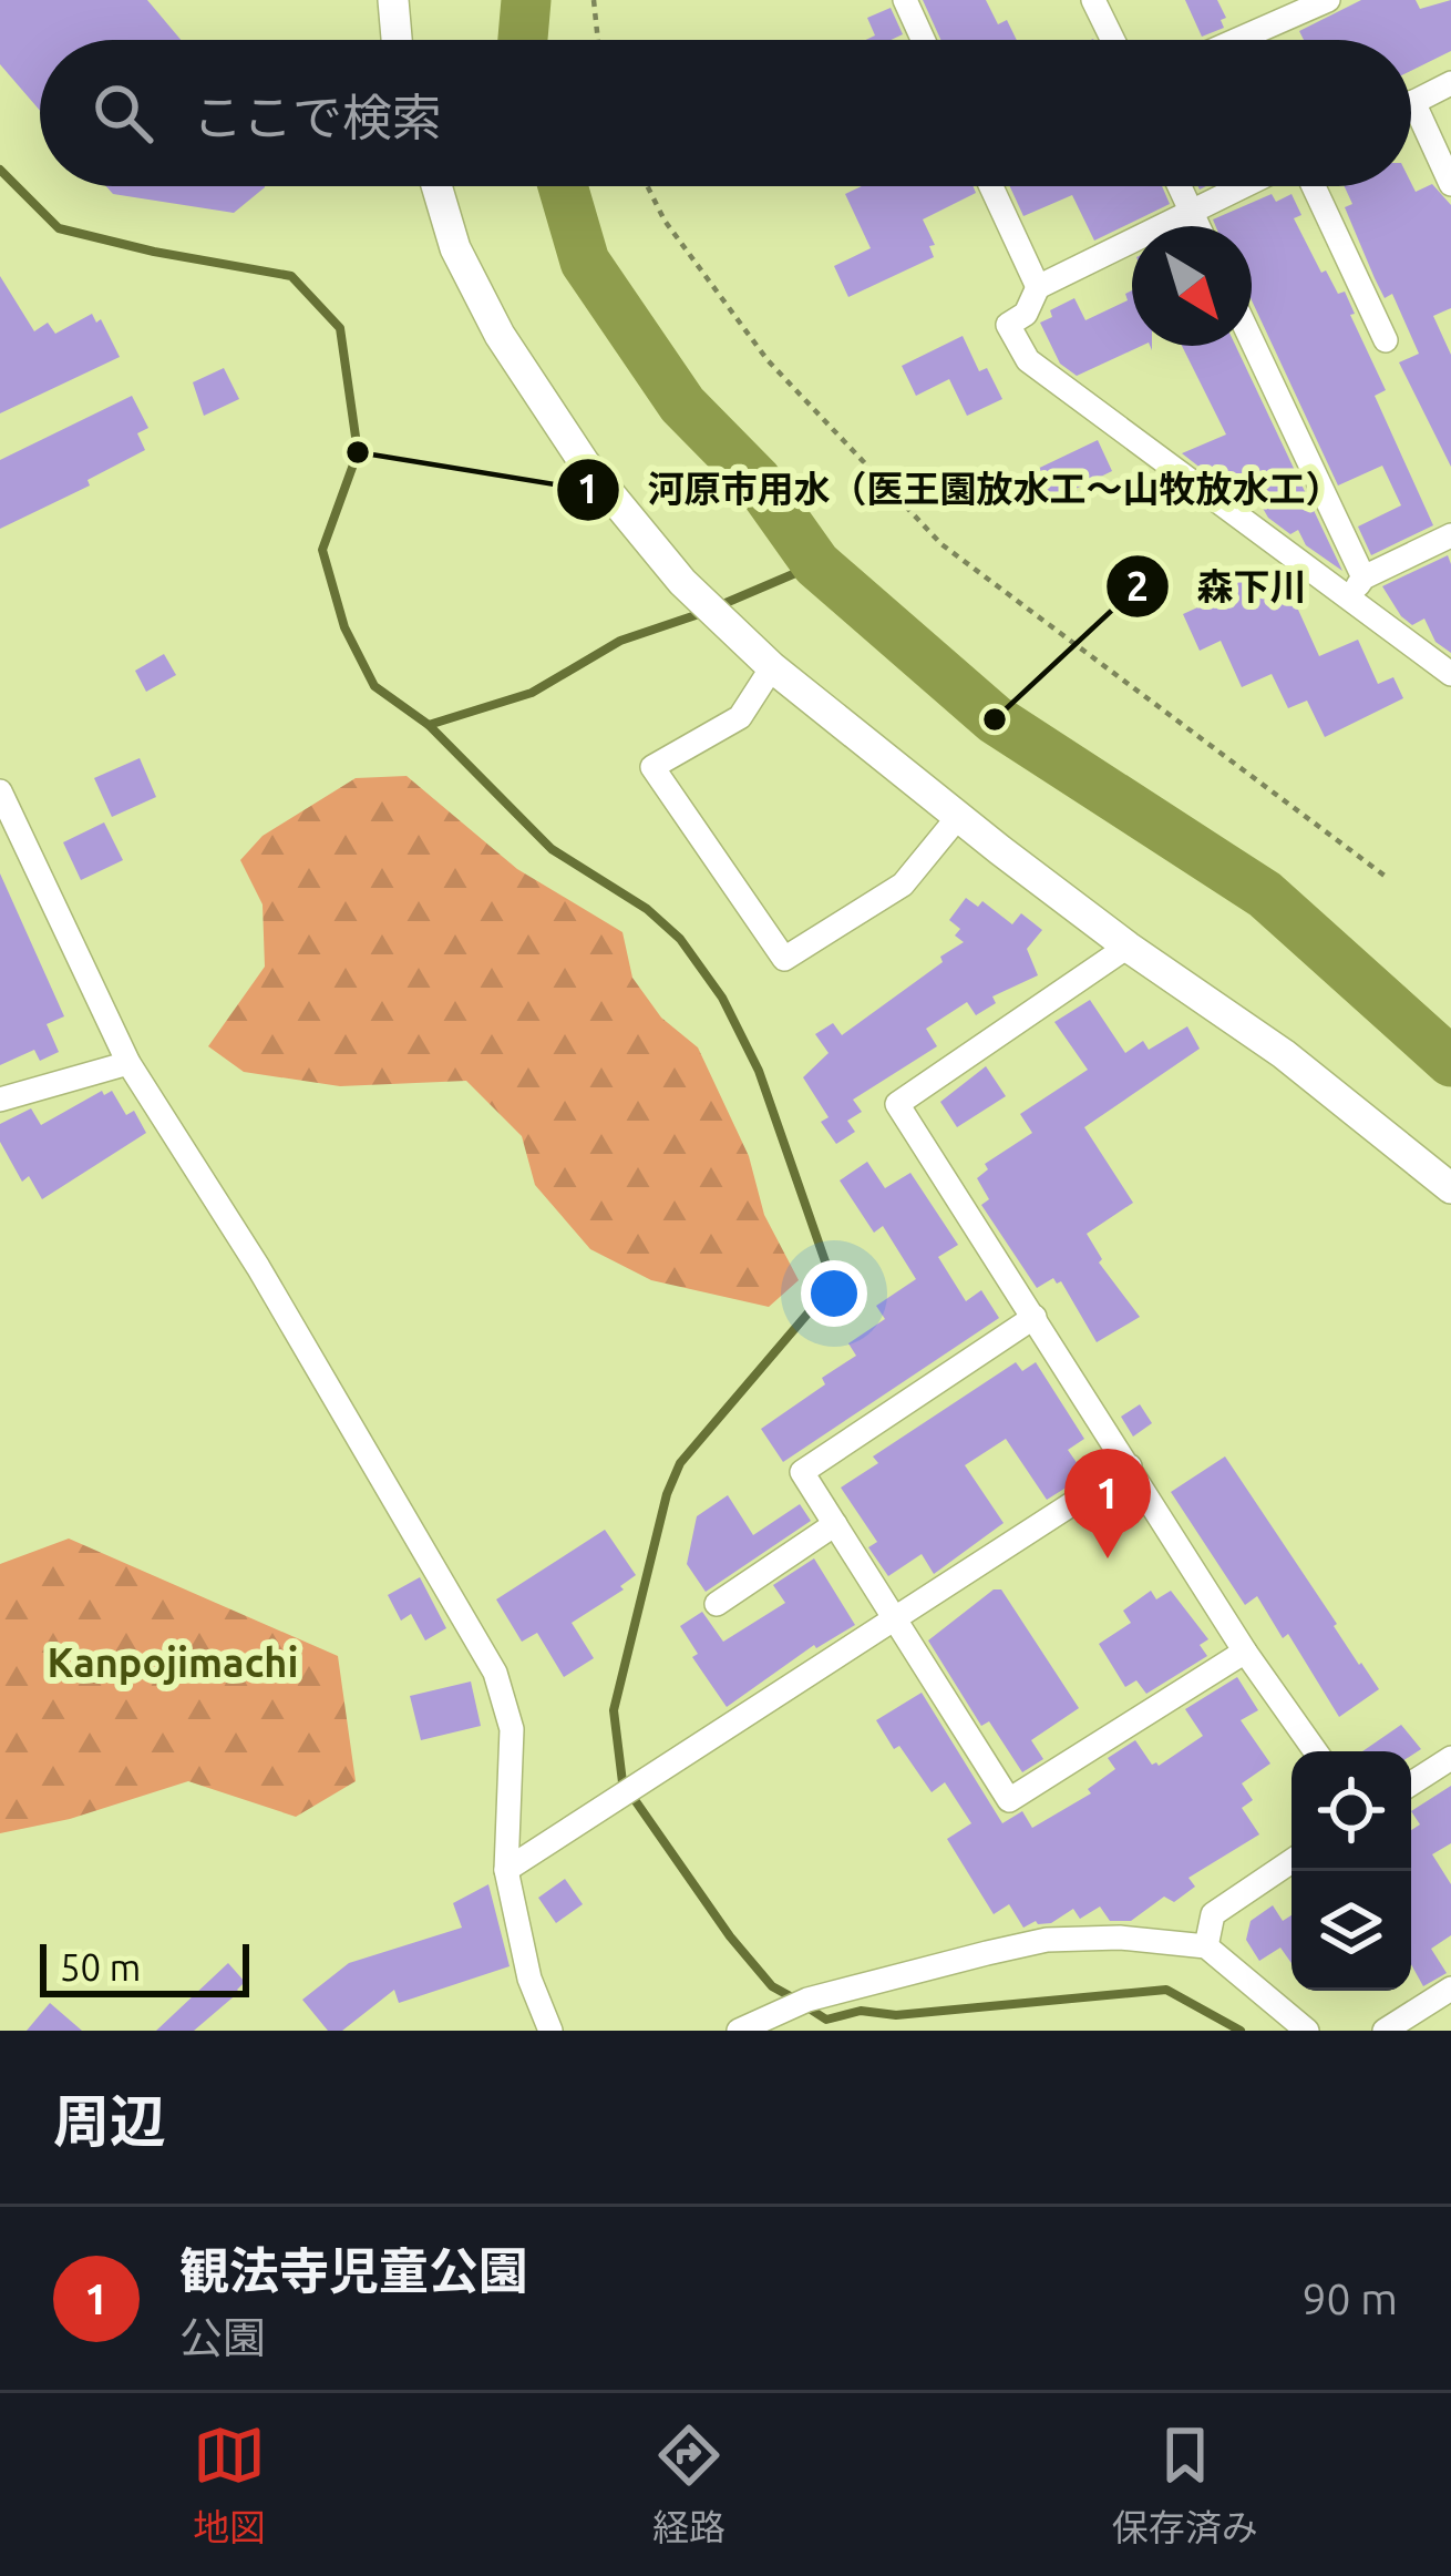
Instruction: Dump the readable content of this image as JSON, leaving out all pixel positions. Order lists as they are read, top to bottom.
{
  "districts": ["Kanpojimachi"],
  "places": ["河原市用水（医王園放水工～山牧放水工）", "森下川"],
  "scale_bar": "50 m",
  "north": "bottom right",
  "page": {
    "search": "ここで検索",
    "pins": "1",
    "scale": "50 m",
    "heading": "周辺",
    "list": [
      {
        "mark": "1",
        "name": "観法寺児童公園",
        "note": "公園",
        "value": "90 m"
      }
    ],
    "nav": ["地図", "経路", "保存済み"]
  }
}
